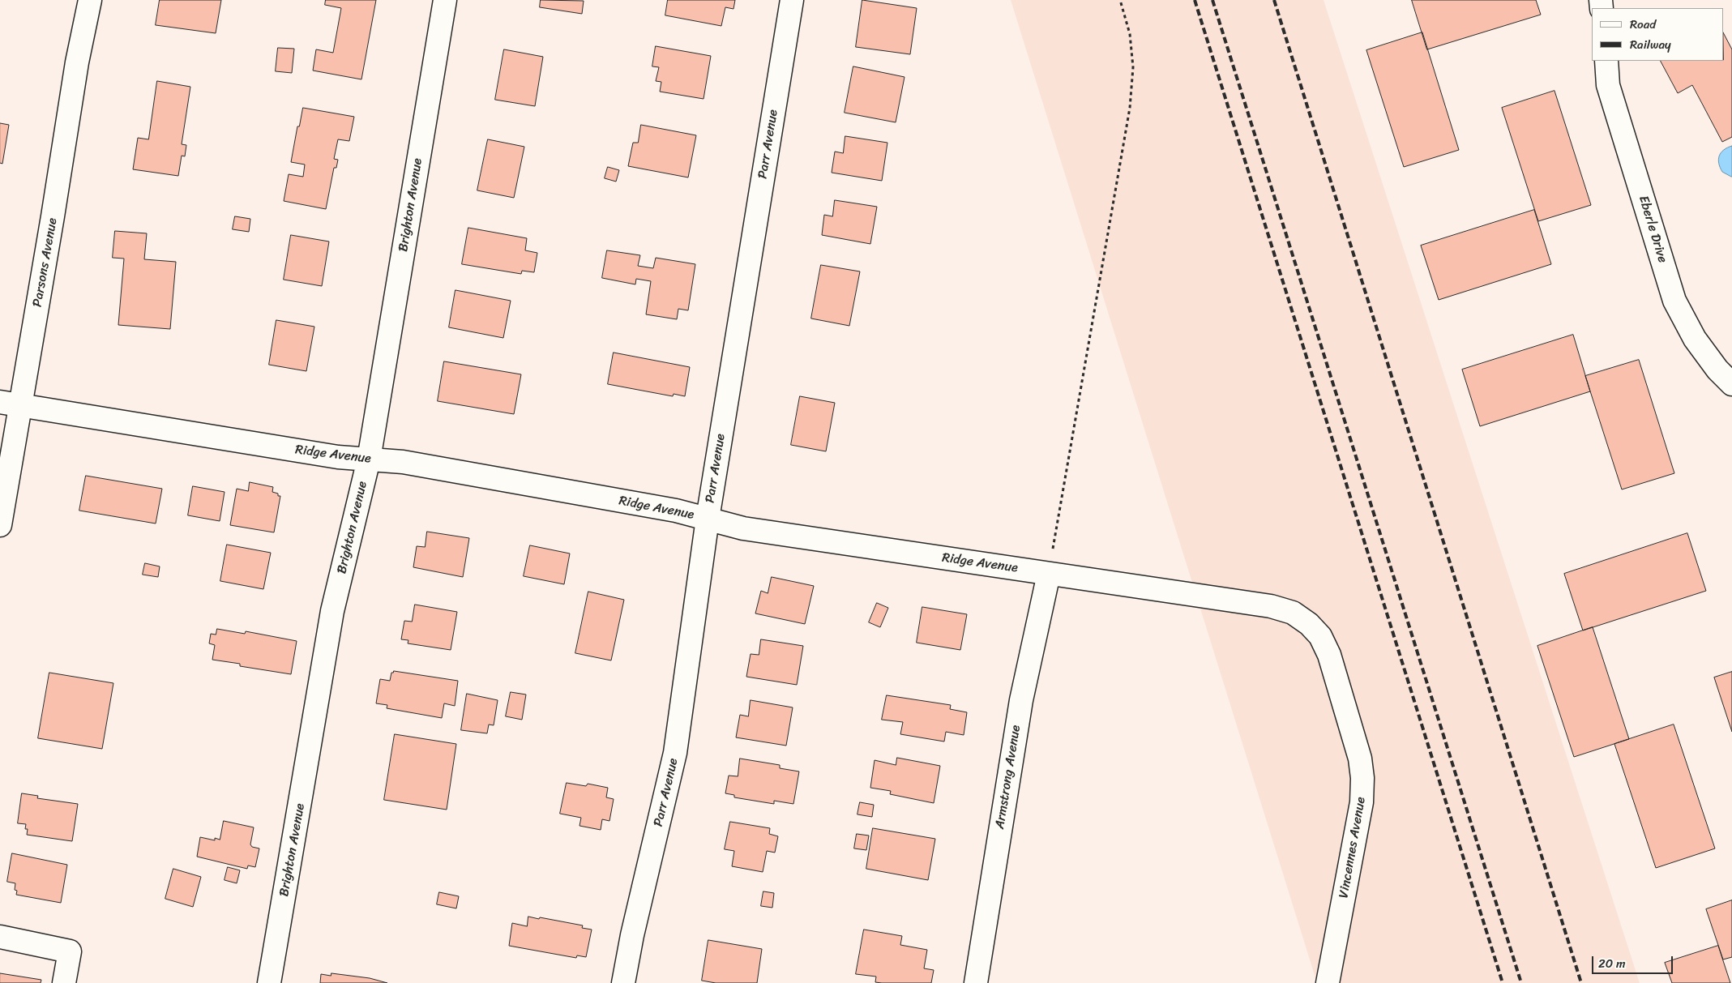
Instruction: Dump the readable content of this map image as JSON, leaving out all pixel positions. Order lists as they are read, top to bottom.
{
  "streets": {
    "street": [
      "Parr Avenue",
      "Brighton Avenue",
      "Eberle Drive",
      "Parsons Avenue",
      "Ridge Avenue",
      "Armstrong Avenue",
      "Vincennes Avenue"
    ]
  },
  "crossings": [
    ["Parr Avenue", "Ridge Avenue"],
    ["Brighton Avenue", "Ridge Avenue"],
    ["Parsons Avenue", "Ridge Avenue"],
    ["Ridge Avenue", "Armstrong Avenue"],
    ["Ridge Avenue", "Vincennes Avenue"]
  ],
  "legend": ["Road", "Railway"],
  "scale_bar": "20 m"
}
